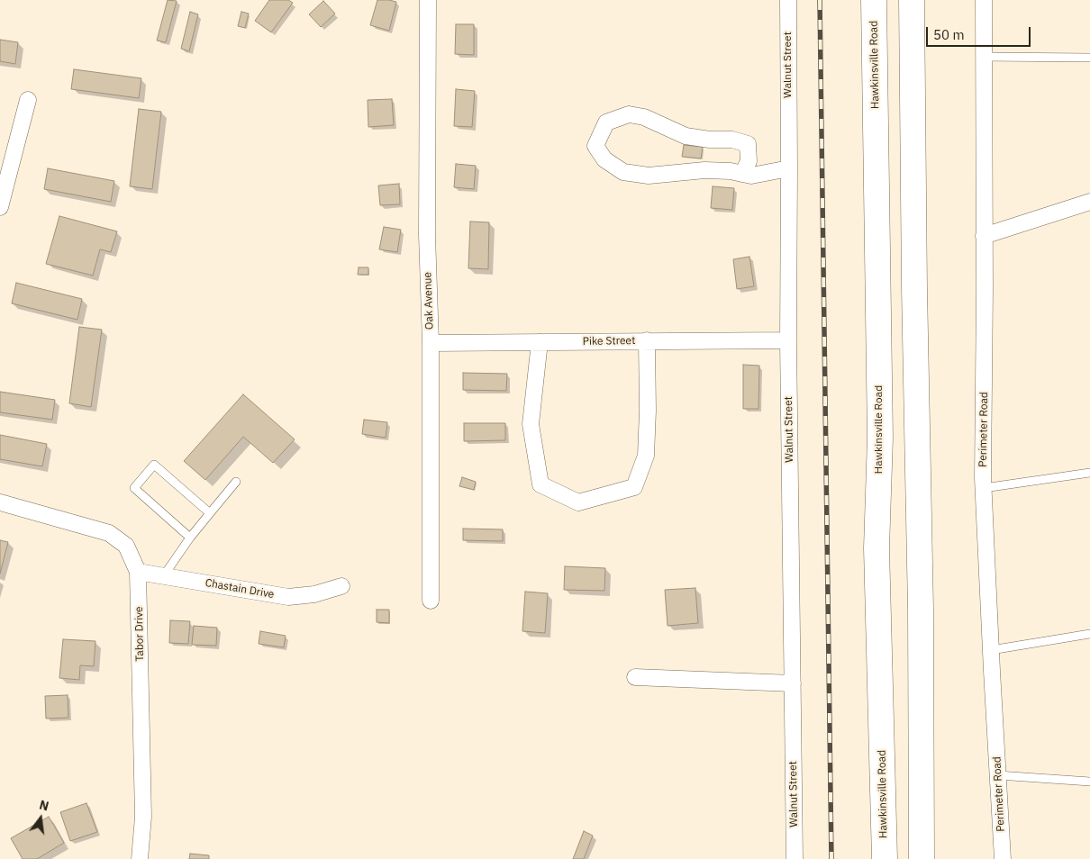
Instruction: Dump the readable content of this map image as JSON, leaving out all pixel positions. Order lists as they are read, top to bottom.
{
  "streets": {
    "main road": ["Hawkinsville Road"],
    "street": [
      "Walnut Street",
      "Oak Avenue",
      "Pike Street",
      "Perimeter Road",
      "Chastain Drive",
      "Tabor Drive"
    ]
  },
  "crossings": [
    ["Walnut Street", "Pike Street"],
    ["Oak Avenue", "Pike Street"],
    ["Chastain Drive", "Tabor Drive"]
  ],
  "scale_bar": "50 m",
  "north": "top"
}
